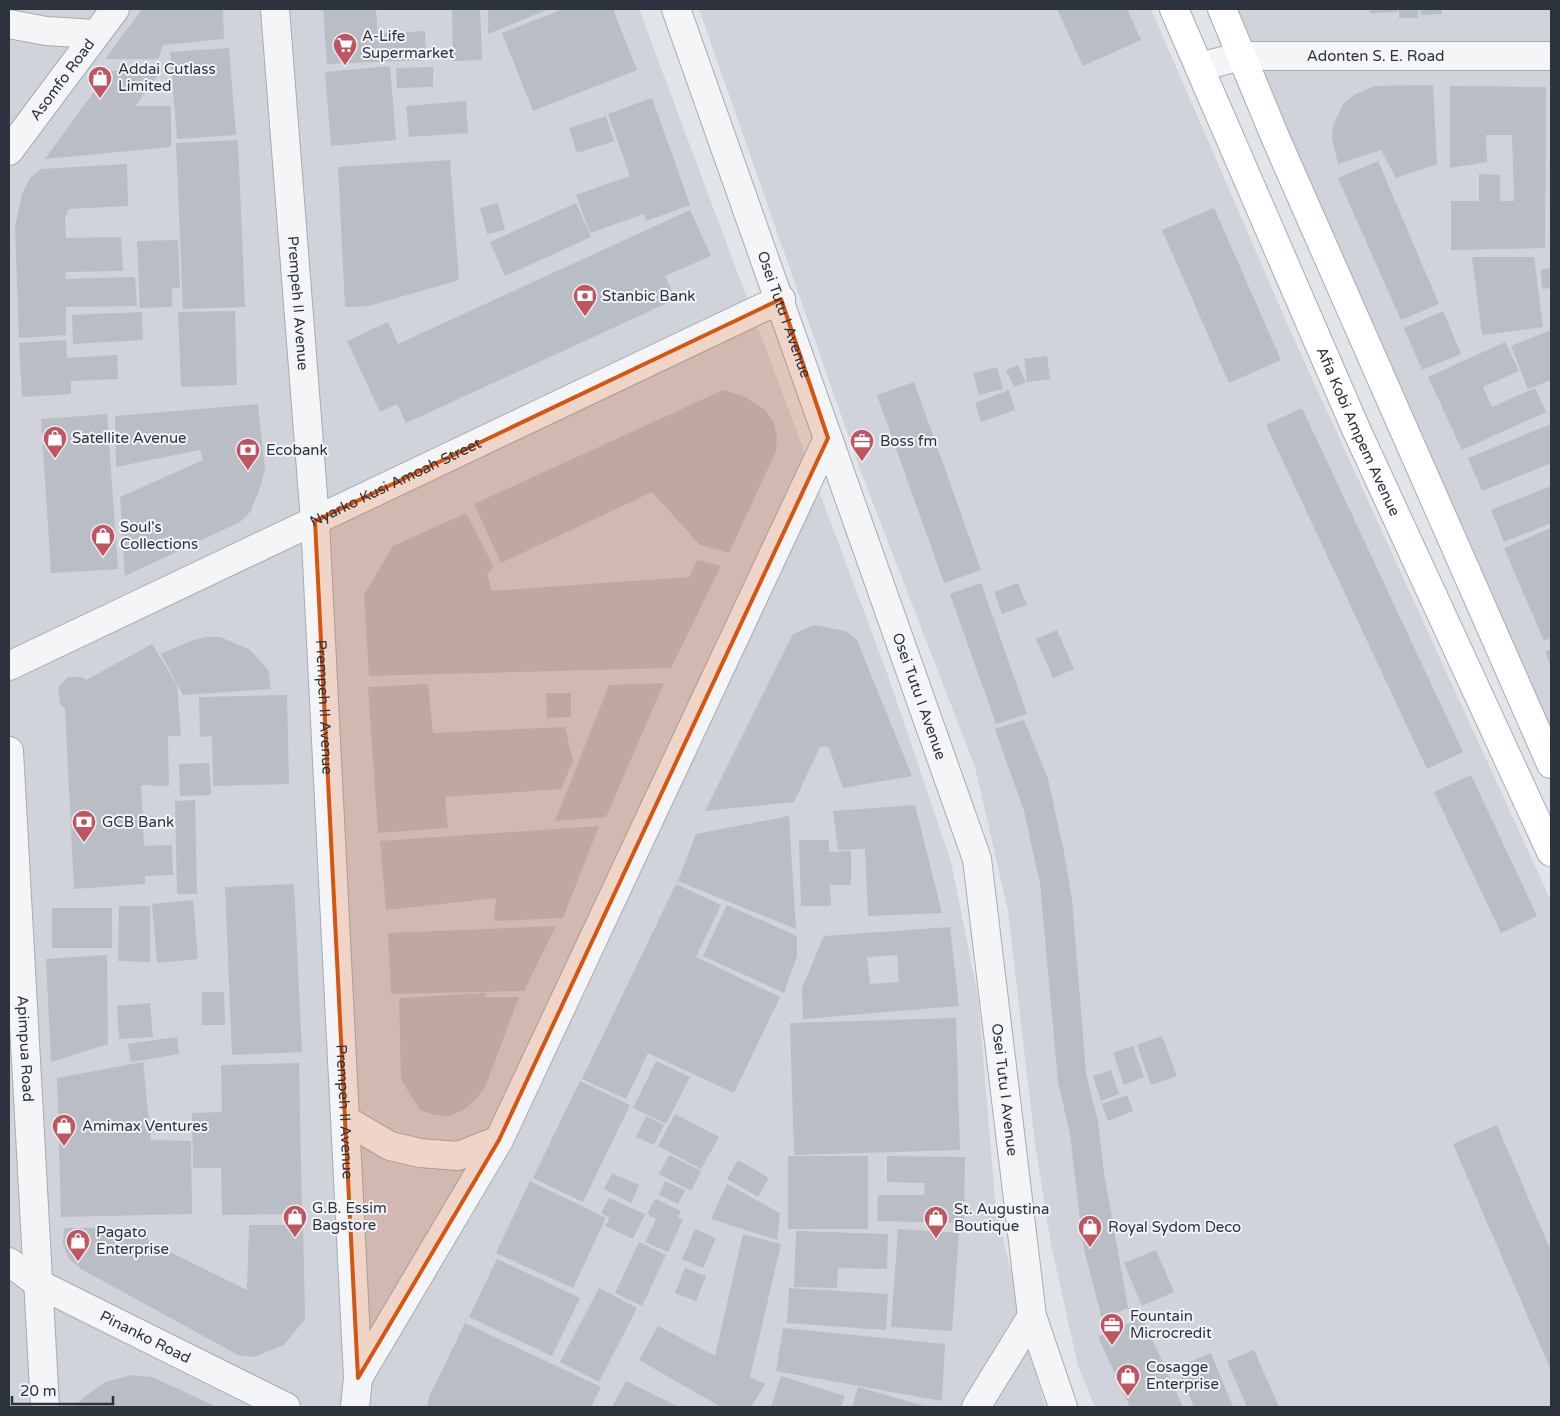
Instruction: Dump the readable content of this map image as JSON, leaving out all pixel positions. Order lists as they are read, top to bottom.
{
  "streets": {
    "main road": ["Afia Kobi Ampem Avenue"],
    "street": [
      "Adonten S. E. Road",
      "Asomfo Road",
      "Prempeh II Avenue",
      "Osei Tutu I Avenue",
      "Nyarko Kusi Amoah Street",
      "Apimpua Road",
      "Pinanko Road"
    ]
  },
  "crossings": [
    ["Adonten S. E. Road", "Afia Kobi Ampem Avenue"],
    ["Prempeh II Avenue", "Nyarko Kusi Amoah Street"],
    ["Osei Tutu I Avenue", "Nyarko Kusi Amoah Street"],
    ["Apimpua Road", "Pinanko Road"]
  ],
  "places": {
    "supermarket": ["A-Life Supermarket"],
    "shop": [
      "Addai Cutlass Limited",
      "Satellite Avenue",
      "Soul's Collections",
      "Amimax Ventures",
      "G.B. Essim Bagstore",
      "St. Augustina Boutique",
      "Royal Sydom Deco",
      "Pagato Enterprise",
      "Cosagge Enterprise"
    ],
    "bank": ["Stanbic Bank", "Ecobank", "GCB Bank"],
    "office": ["Boss fm", "Fountain Microcredit"]
  },
  "scale_bar": "20 m"
}
